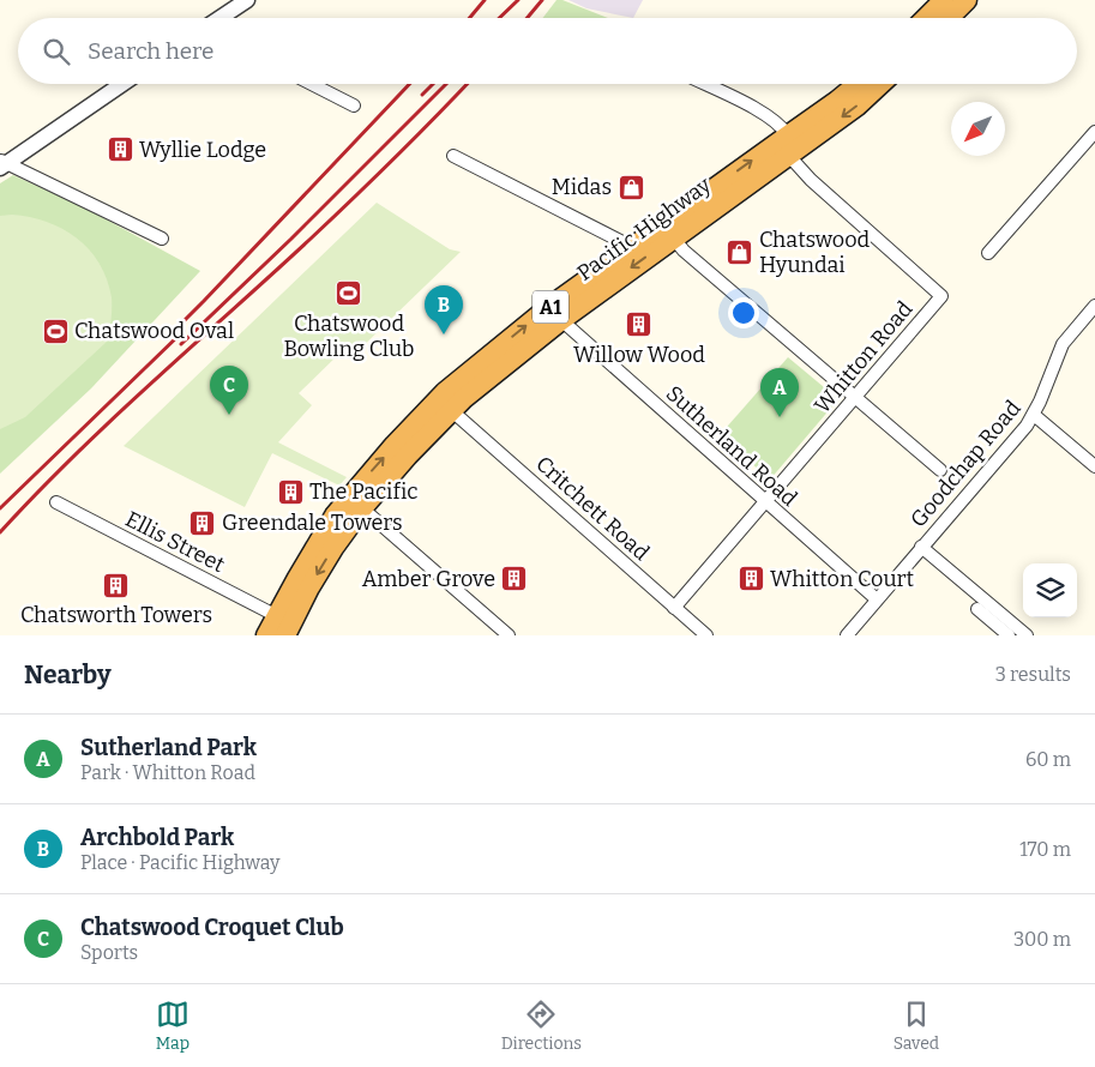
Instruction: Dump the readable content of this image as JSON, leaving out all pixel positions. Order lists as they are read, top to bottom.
{
  "streets": {
    "highway": ["Pacific Highway", "A1"],
    "street": [
      "Whitton Road",
      "Sutherland Road",
      "Goodchap Road",
      "Critchett Road",
      "Ellis Street"
    ]
  },
  "crossings": [
    ["Pacific Highway", "Whitton Road"],
    ["Pacific Highway", "Sutherland Road"],
    ["Pacific Highway", "Critchett Road"],
    ["Pacific Highway", "Ellis Street"],
    ["Whitton Road", "Sutherland Road"],
    ["Whitton Road", "Critchett Road"],
    ["Sutherland Road", "Goodchap Road"]
  ],
  "places": {
    "building": [
      "Wyllie Lodge",
      "Willow Wood",
      "The Pacific",
      "Greendale Towers",
      "Amber Grove",
      "Whitton Court",
      "Chatsworth Towers"
    ],
    "shop": ["Midas", "Chatswood Hyundai"],
    "sports": ["Chatswood Bowling Club", "Chatswood Oval"]
  },
  "north": "bottom left",
  "page": {
    "search": "Search here",
    "pins": ["B", "C", "A"],
    "heading": ["Nearby", "3 results"],
    "list": [
      {
        "mark": "A",
        "name": "Sutherland Park",
        "note": "Park · Whitton Road",
        "value": "60 m"
      },
      {
        "mark": "B",
        "name": "Archbold Park",
        "note": "Place · Pacific Highway",
        "value": "170 m"
      },
      {
        "mark": "C",
        "name": "Chatswood Croquet Club",
        "note": "Sports",
        "value": "300 m"
      }
    ],
    "nav": ["Map", "Directions", "Saved"]
  }
}
